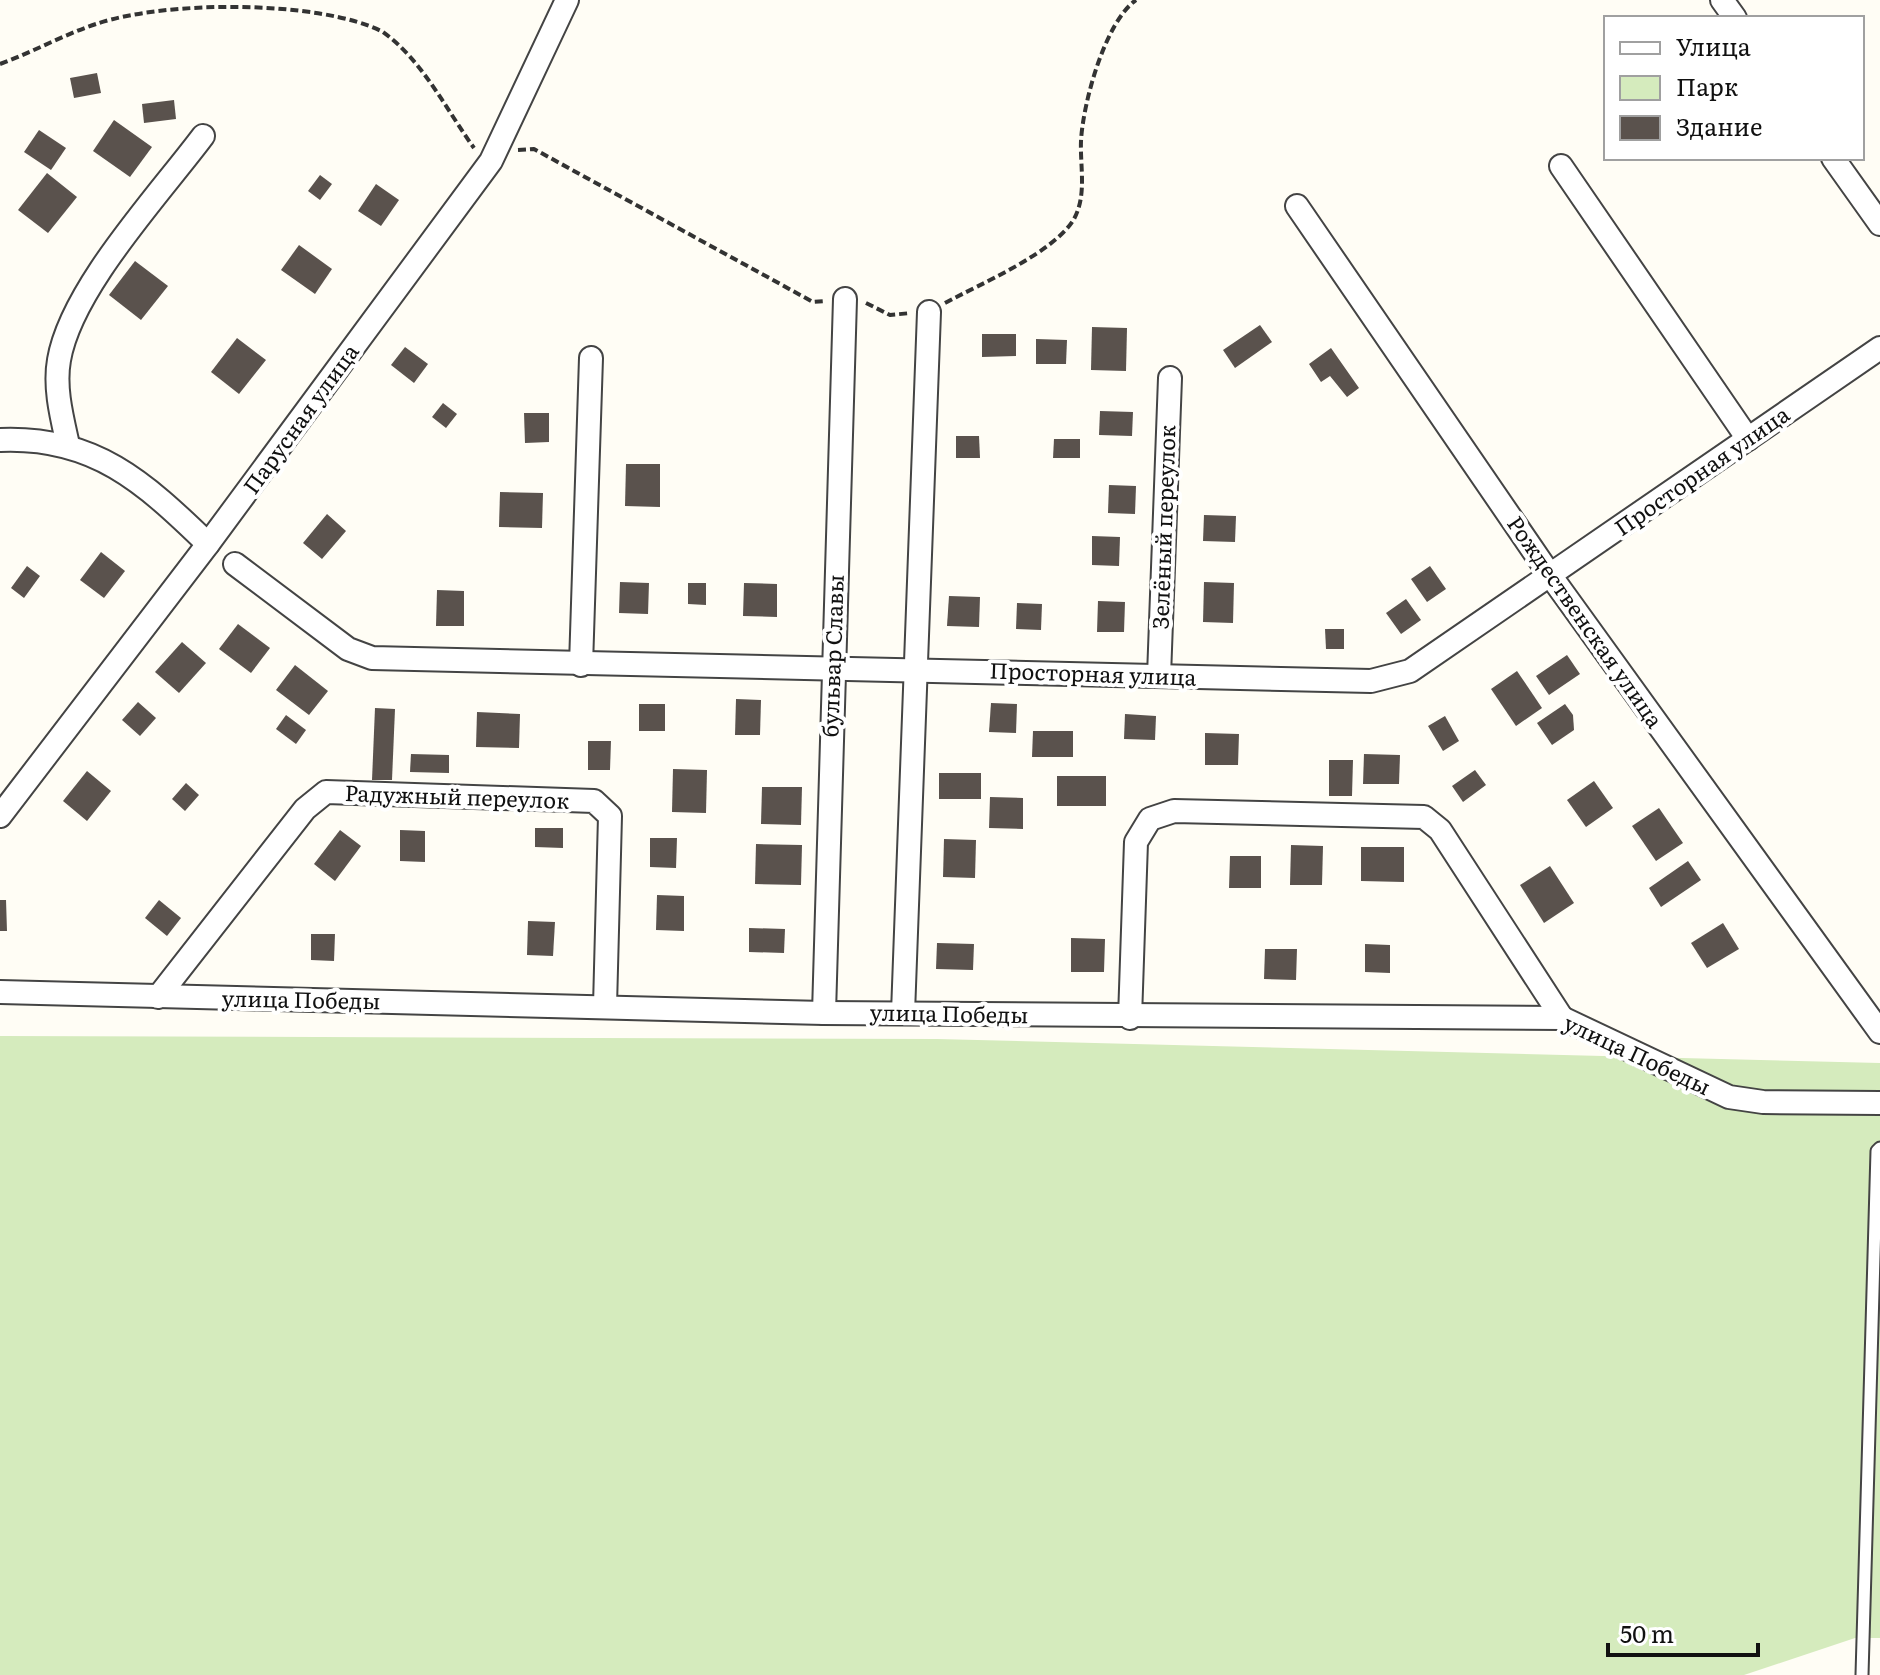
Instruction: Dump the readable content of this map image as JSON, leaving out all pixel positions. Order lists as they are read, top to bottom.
{
  "streets": {
    "street": [
      "Парусная улица",
      "Просторная улица",
      "Зелёный переулок",
      "Рождественская улица",
      "бульвар Славы",
      "Радужный переулок",
      "улица Победы"
    ]
  },
  "crossings": [
    ["Просторная улица", "Зелёный переулок"],
    ["Просторная улица", "Рождественская улица"],
    ["Просторная улица", "бульвар Славы"],
    ["бульвар Славы", "улица Победы"],
    ["Радужный переулок", "улица Победы"]
  ],
  "legend": ["Улица", "Парк", "Здание"],
  "scale_bar": "50 m"
}
